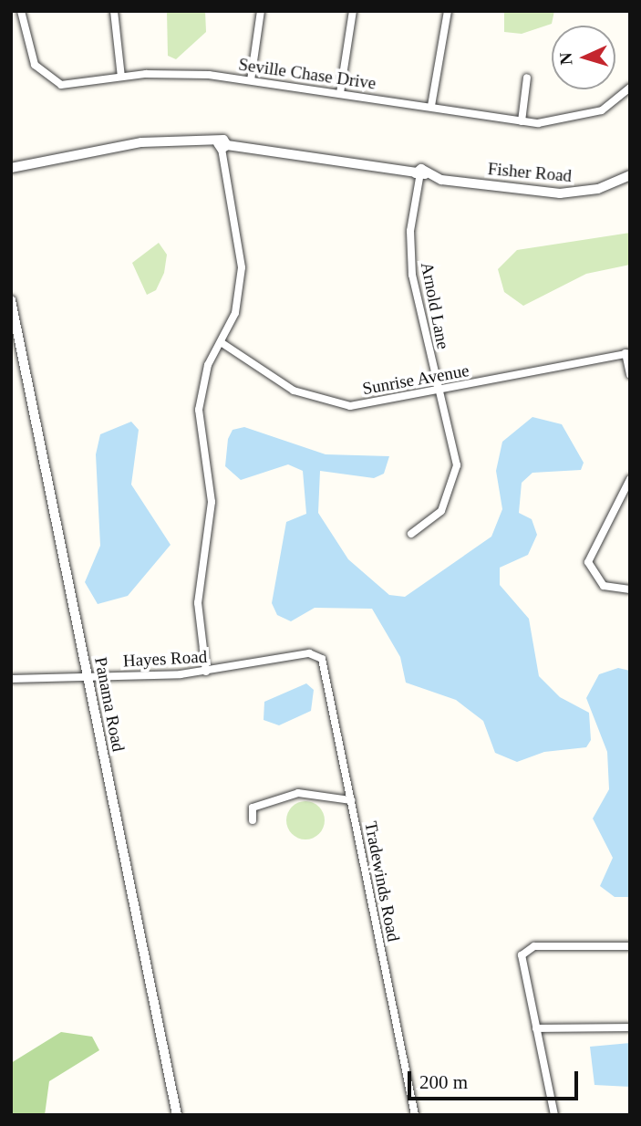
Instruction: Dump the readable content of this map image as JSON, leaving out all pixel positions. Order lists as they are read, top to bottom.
{
  "streets": {
    "street": [
      "Seville Chase Drive",
      "Fisher Road",
      "Arnold Lane",
      "Sunrise Avenue",
      "Hayes Road",
      "Panama Road",
      "Tradewinds Road"
    ]
  },
  "crossings": [
    ["Fisher Road", "Arnold Lane"],
    ["Arnold Lane", "Sunrise Avenue"],
    ["Hayes Road", "Panama Road"],
    ["Hayes Road", "Tradewinds Road"]
  ],
  "scale_bar": "200 m",
  "north": "left"
}
